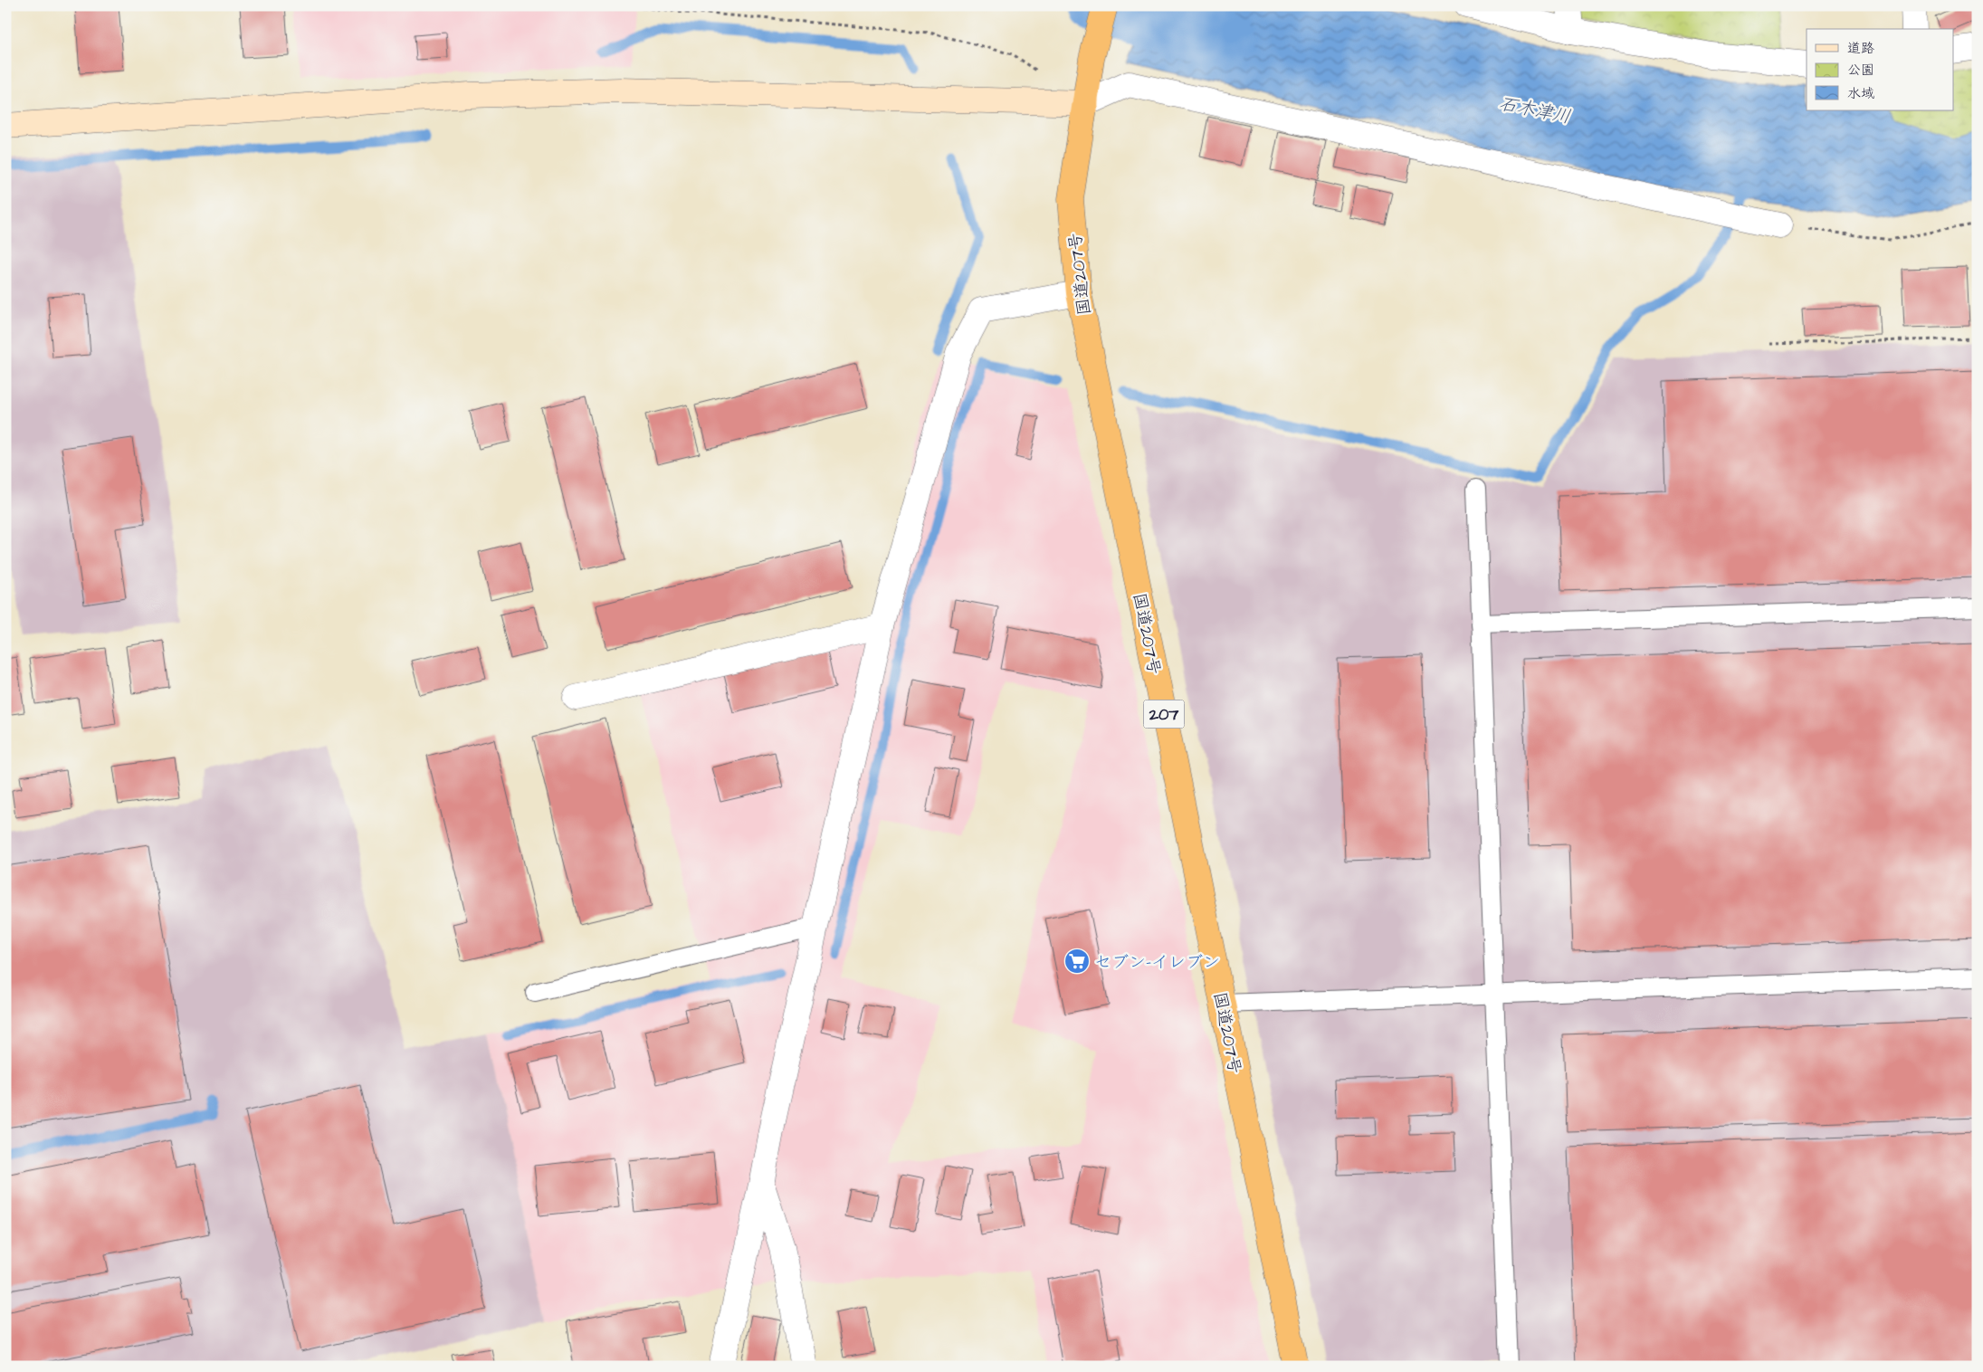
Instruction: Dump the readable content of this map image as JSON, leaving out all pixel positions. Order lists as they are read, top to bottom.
{
  "streets": {
    "highway": ["国道207号", "207"]
  },
  "water": ["石木津川"],
  "places": {
    "supermarket": ["セブン-イレブン"]
  },
  "legend": ["道路", "公園", "水域"]
}
